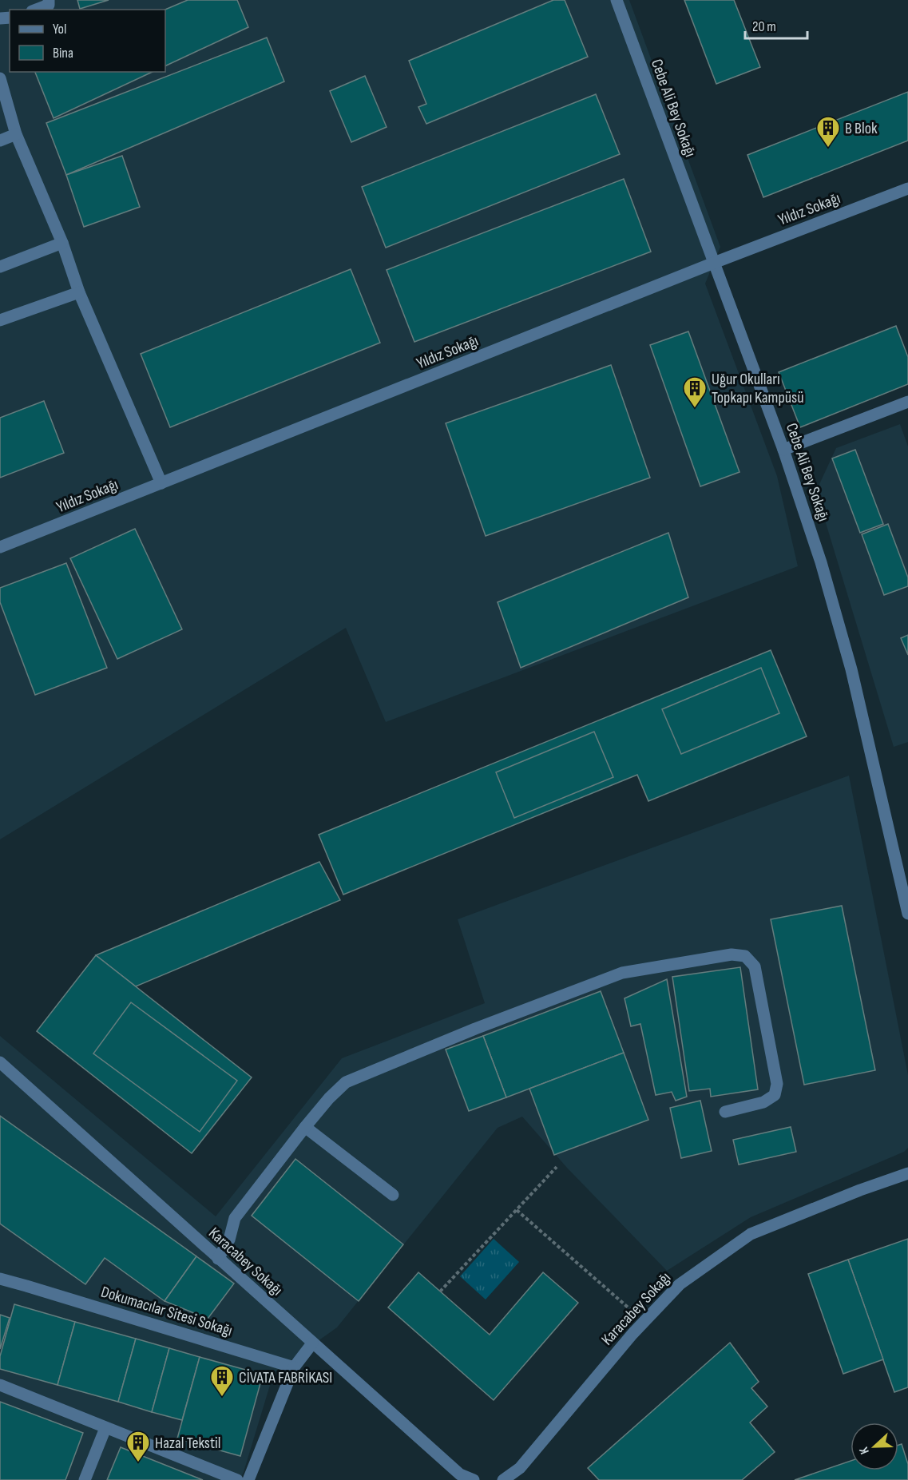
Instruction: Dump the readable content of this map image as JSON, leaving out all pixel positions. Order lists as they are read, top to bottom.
{
  "streets": {
    "street": [
      "Cebe Ali Bey Sokağı",
      "Yıldız Sokağı",
      "Karacabey Sokağı",
      "Dokumacılar Sitesi Sokağı"
    ]
  },
  "crossings": [
    ["Cebe Ali Bey Sokağı", "Yıldız Sokağı"]
  ],
  "places": {
    "building": [
      "B Blok",
      "Uğur Okulları Topkapı Kampüsü",
      "CİVATA FABRİKASI",
      "Hazal Tekstil"
    ]
  },
  "legend": ["Yol", "Bina"],
  "scale_bar": "20 m",
  "north": "left"
}
